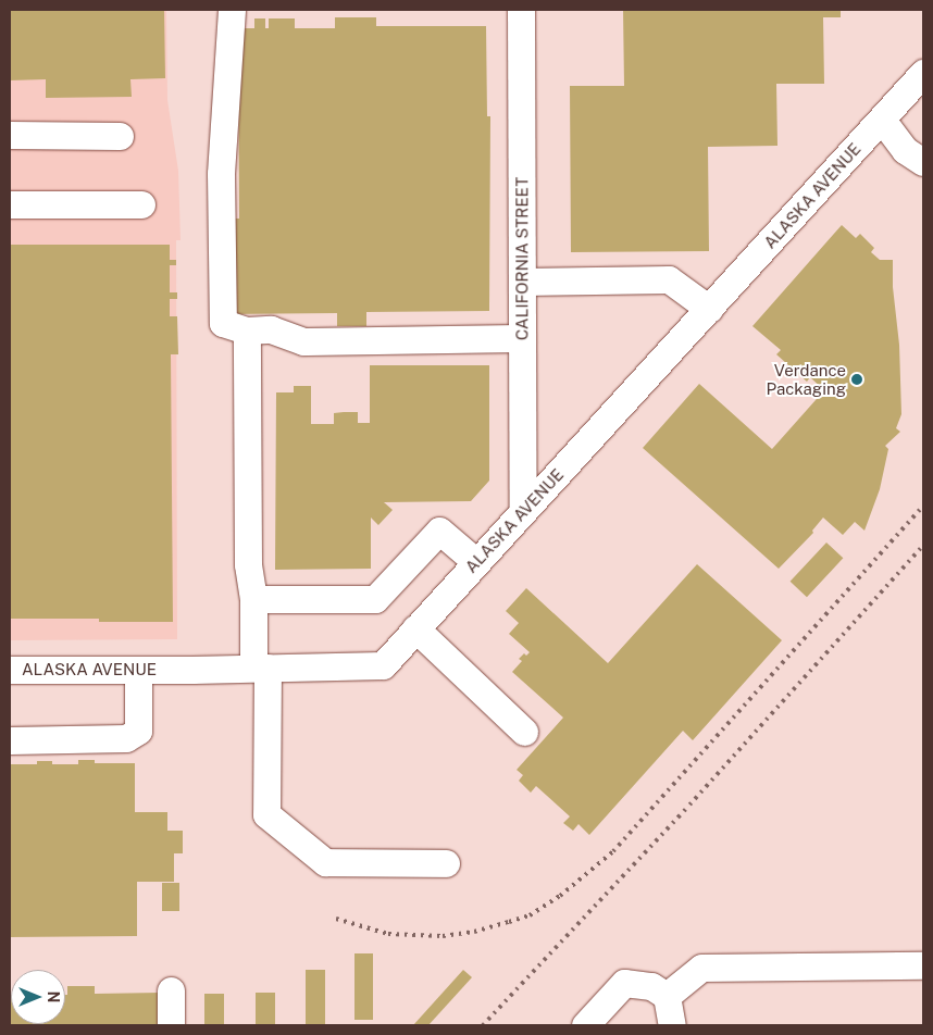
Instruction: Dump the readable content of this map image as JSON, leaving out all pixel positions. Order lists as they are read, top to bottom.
{
  "streets": {
    "street": ["ALASKA AVENUE", "CALIFORNIA STREET"]
  },
  "crossings": [
    ["ALASKA AVENUE", "CALIFORNIA STREET"]
  ],
  "places": ["Verdance Packaging"],
  "north": "right"
}
